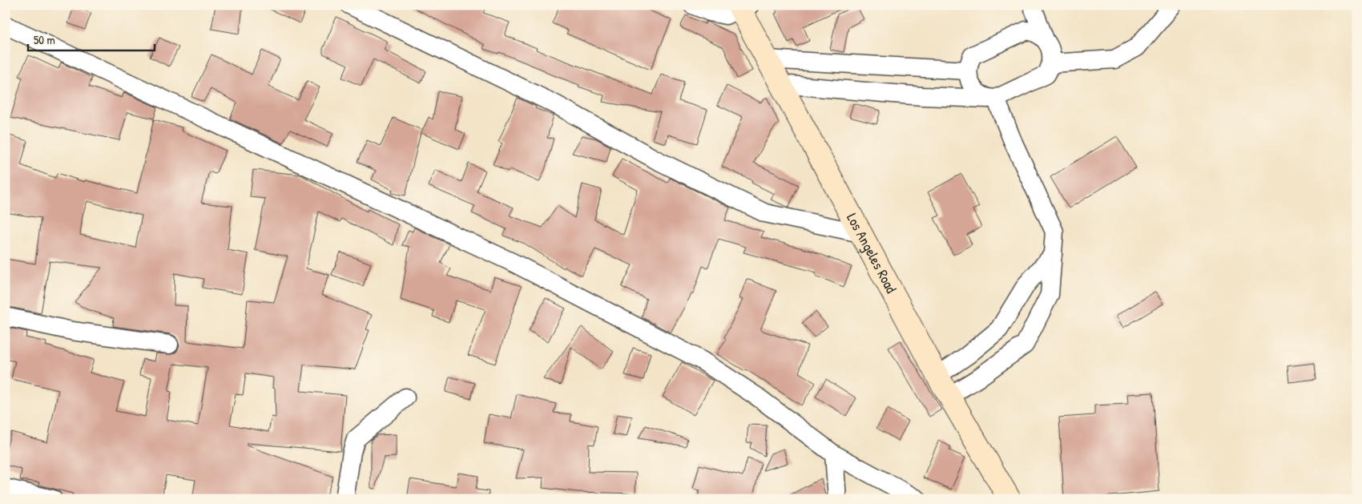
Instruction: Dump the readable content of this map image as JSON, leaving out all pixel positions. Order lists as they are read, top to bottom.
{
  "streets": {
    "main road": ["Los Angeles Road"]
  },
  "scale_bar": "50 m"
}
